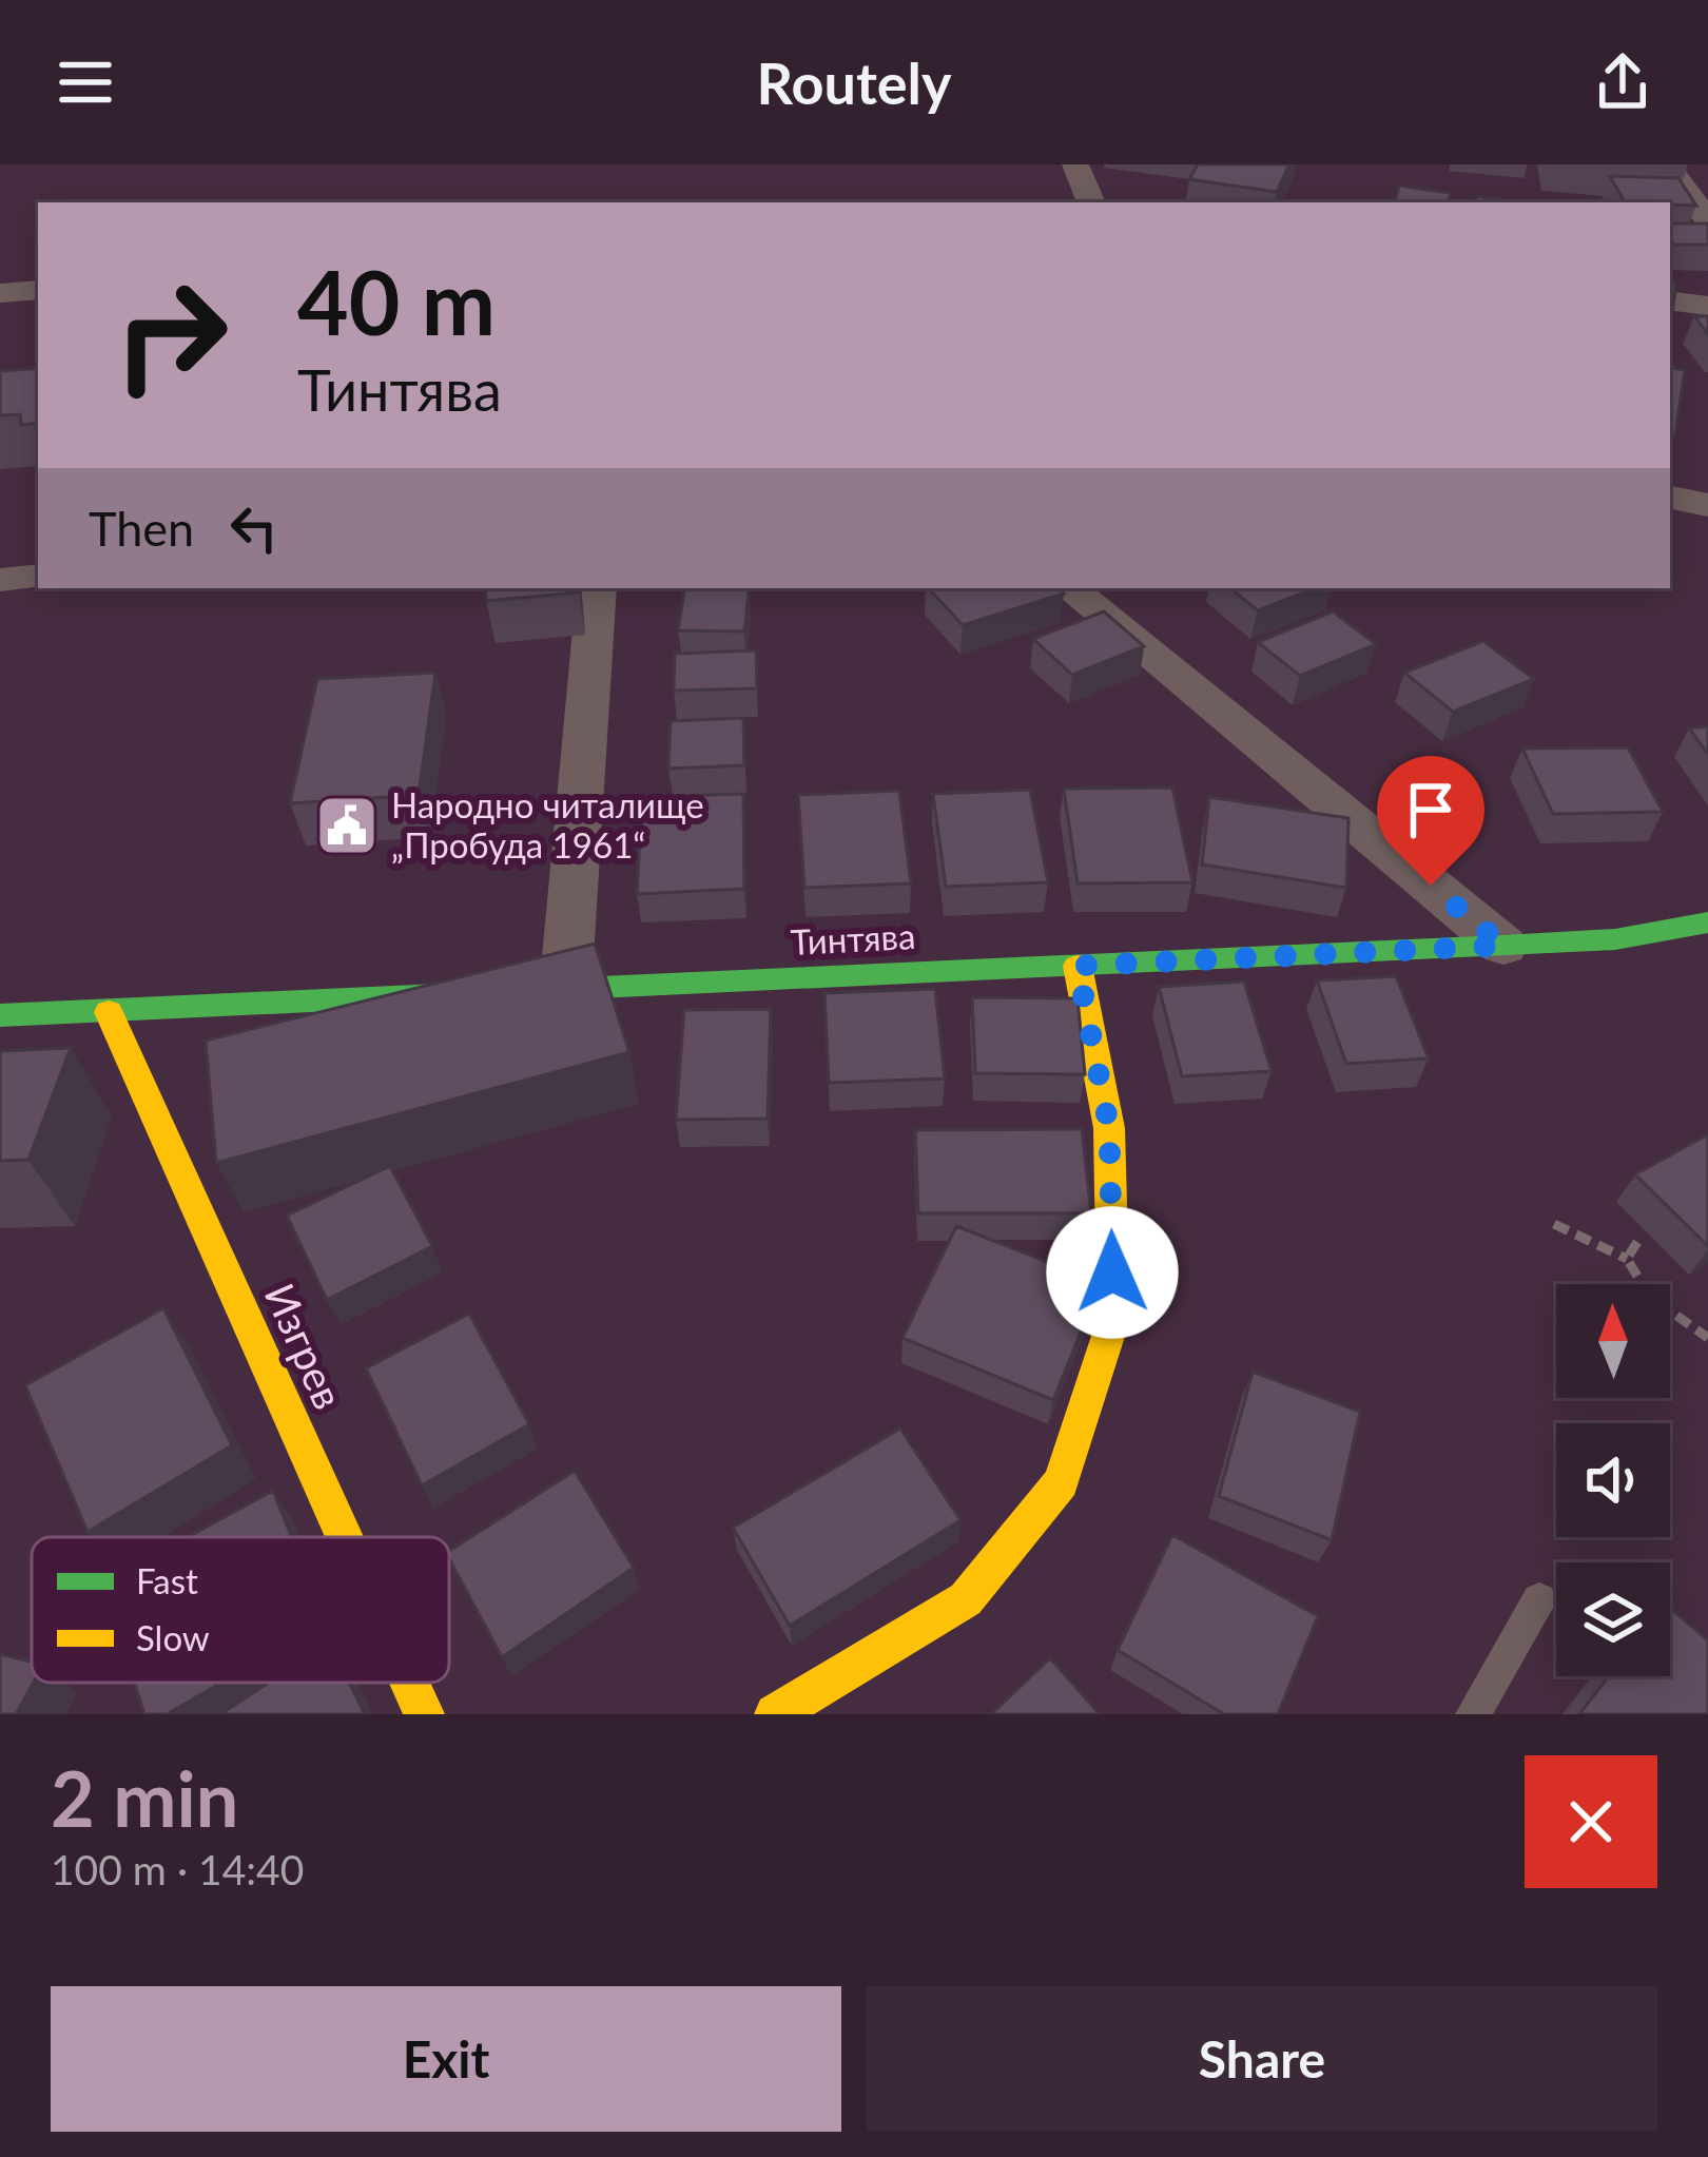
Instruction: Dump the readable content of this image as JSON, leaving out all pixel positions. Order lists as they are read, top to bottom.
{
  "streets": {
    "street": ["Тинтява", "Изгрев"]
  },
  "crossings": [
    ["Тинтява", "Изгрев"]
  ],
  "places": {
    "public building": ["Народно читалище „Пробуда 1961“"]
  },
  "legend": ["Fast", "Slow"],
  "north": "top",
  "page": {
    "header": "Routely",
    "turn": ["40 m", "Тинтява"],
    "then": "Then",
    "heading": ["2 min", "100 m · 14:40"],
    "buttons": ["Exit", "Share"]
  }
}
